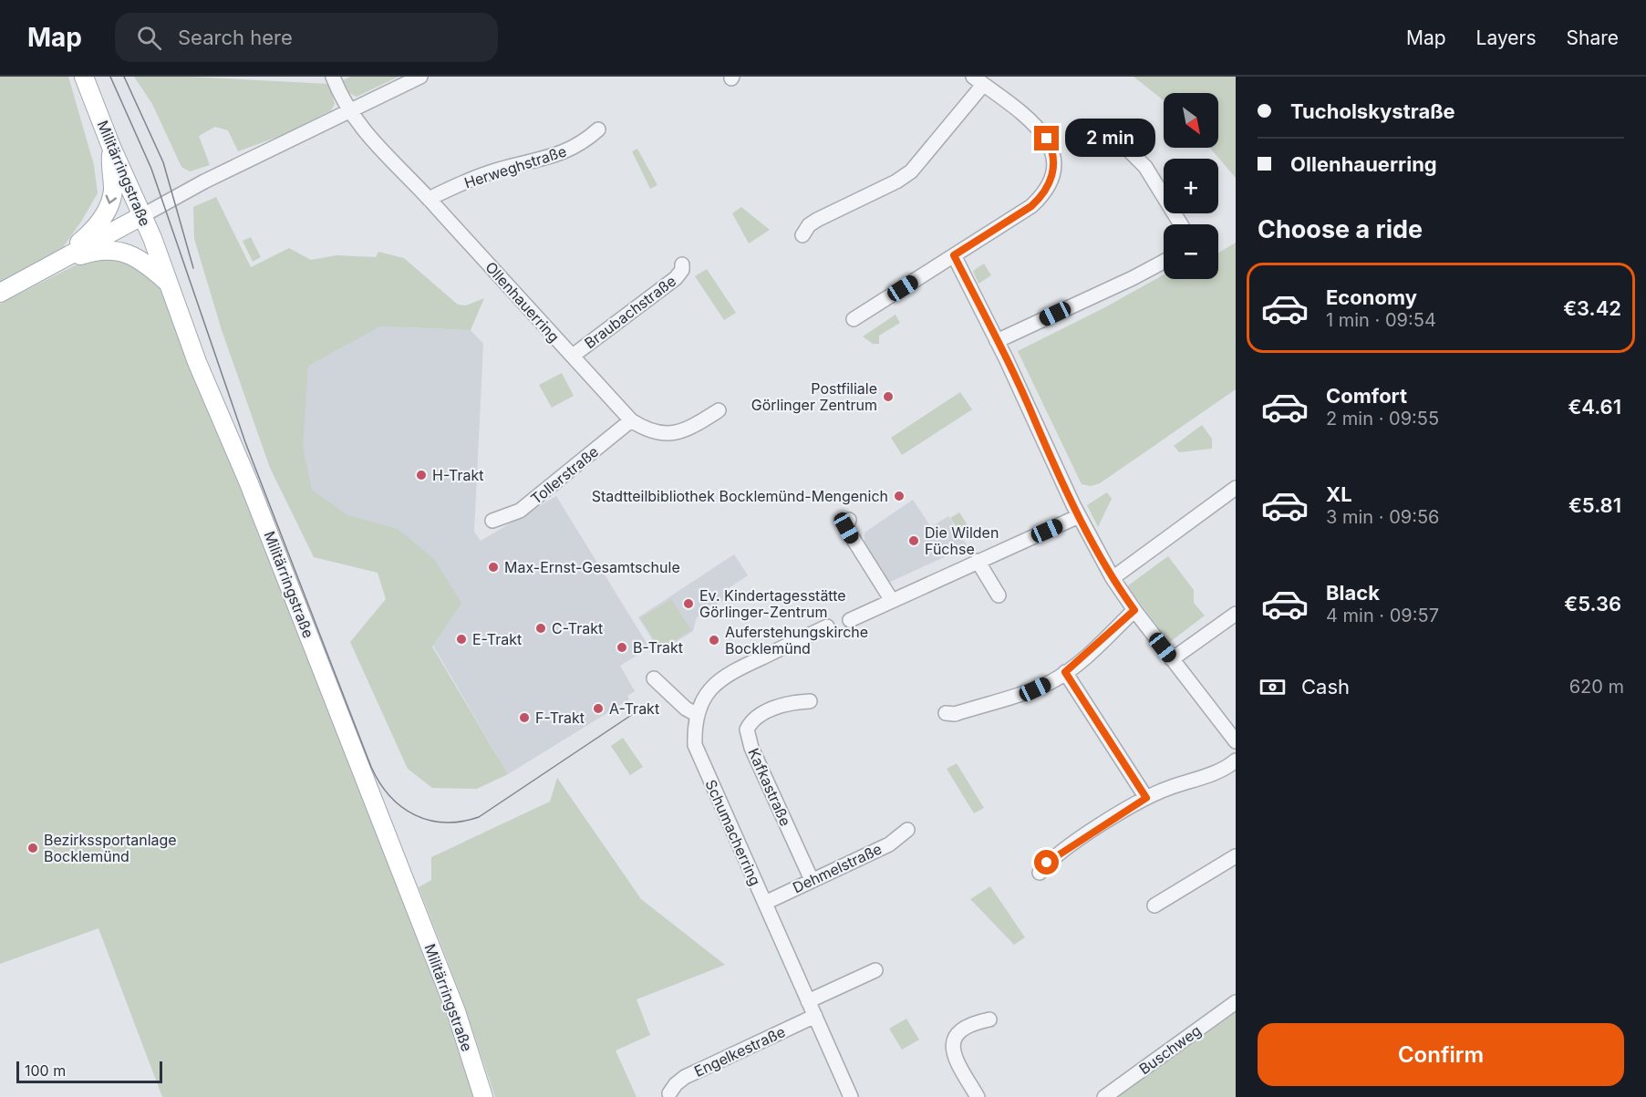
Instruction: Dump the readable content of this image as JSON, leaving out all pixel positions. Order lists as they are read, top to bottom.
{
  "streets": {
    "main road": ["Militärringstraße"],
    "street": [
      "Herweghstraße",
      "Ollenhauerring",
      "Braubachstraße",
      "Tollerstraße",
      "Kafkastraße",
      "Schumacherring",
      "Dehmelstraße",
      "Buschweg",
      "Engelkestraße"
    ]
  },
  "crossings": [
    ["Herweghstraße", "Ollenhauerring"],
    ["Ollenhauerring", "Braubachstraße"],
    ["Ollenhauerring", "Tollerstraße"],
    ["Kafkastraße", "Dehmelstraße"],
    ["Schumacherring", "Dehmelstraße"],
    ["Schumacherring", "Engelkestraße"]
  ],
  "places": [
    "Postfiliale Görlinger Zentrum",
    "H-Trakt",
    "Stadtteilbibliothek Bocklemünd-Mengenich",
    "Die Wilden Füchse",
    "Max-Ernst-Gesamtschule",
    "Ev. Kindertagesstätte Görlinger-Zentrum",
    "C-Trakt",
    "E-Trakt",
    "Auferstehungskirche Bocklemünd",
    "B-Trakt",
    "A-Trakt",
    "F-Trakt",
    "Bezirkssportanlage Bocklemünd"
  ],
  "scale_bar": "100 m",
  "north": "bottom right",
  "page": {
    "header": "Map",
    "search": "Search here",
    "nav": ["Map", "Layers", "Share"],
    "banner": ["Tucholskystraße", "Ollenhauerring"],
    "map_buttons": ["+", "−"],
    "bubble": "2 min",
    "heading": "Choose a ride",
    "list": [
      {
        "name": "Economy",
        "note": "1 min · 09:54",
        "value": "€3.42"
      },
      {
        "name": "Comfort",
        "note": "2 min · 09:55",
        "value": "€4.61"
      },
      {
        "name": "XL",
        "note": "3 min · 09:56",
        "value": "€5.81"
      },
      {
        "name": "Black",
        "note": "4 min · 09:57",
        "value": "€5.36"
      }
    ],
    "pay": ["Cash", "620 m"],
    "buttons": "Confirm",
    "scale": "100 m"
  }
}
